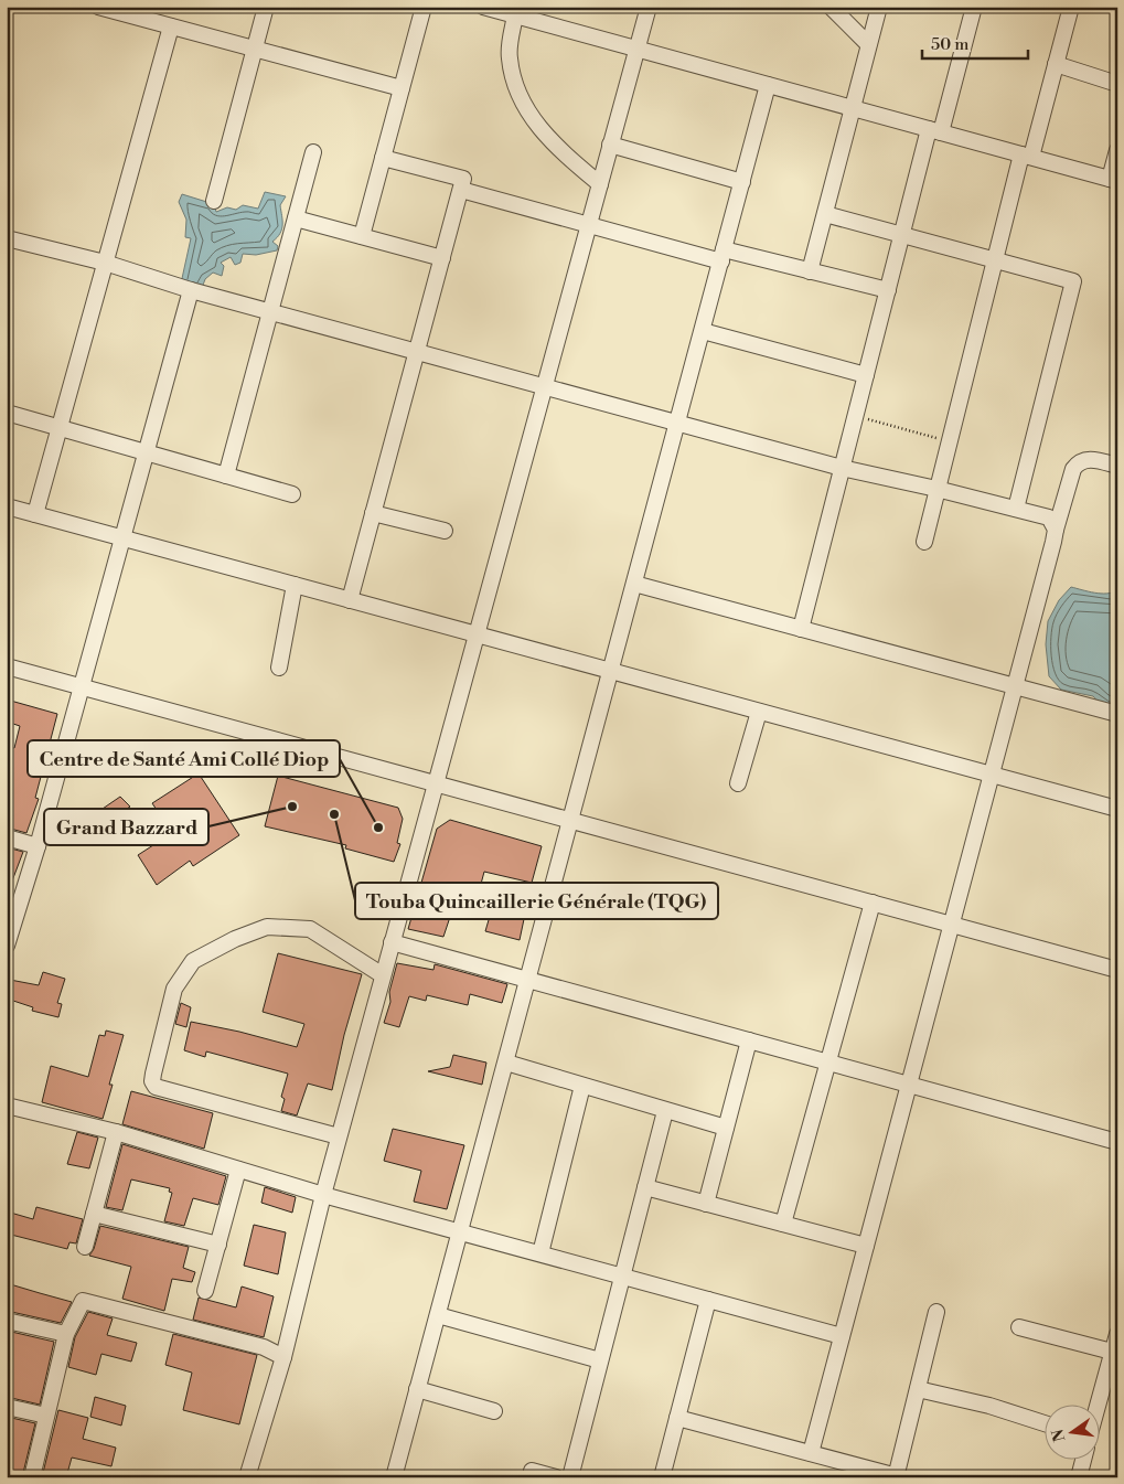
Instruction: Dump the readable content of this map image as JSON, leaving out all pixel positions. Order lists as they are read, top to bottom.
{
  "places": ["Grand Bazzard", "Touba Quincaillerie Générale (TQG)", "Centre de Santé Ami Collé Diop"],
  "scale_bar": "50 m",
  "north": "left"
}
